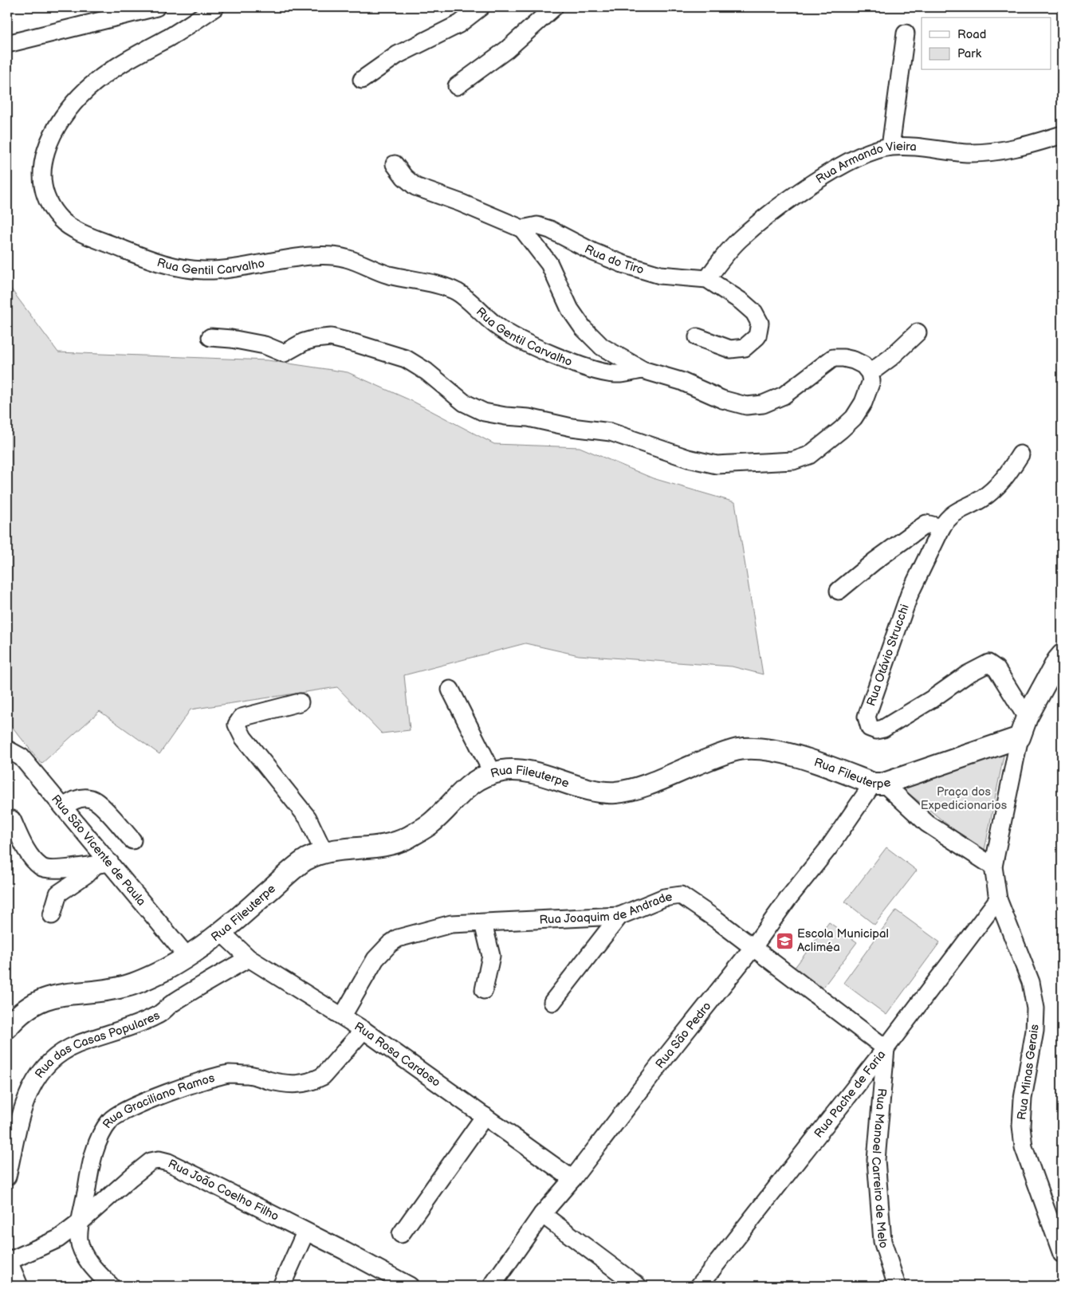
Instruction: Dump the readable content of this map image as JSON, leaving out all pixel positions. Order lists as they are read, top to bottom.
{
  "streets": {
    "main road": ["Rua Fileuterpe"],
    "street": [
      "Rua Armando Vieira",
      "Rua do Tiro",
      "Rua Gentil Carvalho",
      "Rua Otávio Strucchi",
      "Rua São Vicente de Paula",
      "Rua Joaquim de Andrade",
      "Rua São Pedro",
      "Rua das Casas Populares",
      "Rua Rosa Cardoso",
      "Rua Minas Gerais",
      "Rua Pache de Faria",
      "Rua Graciliano Ramos",
      "Rua Manoel Carreiro de Melo",
      "Rua João Coelho Filho"
    ]
  },
  "crossings": [
    ["Rua Armando Vieira", "Rua do Tiro"],
    ["Rua Fileuterpe", "Rua São Vicente de Paula"],
    ["Rua Fileuterpe", "Rua São Pedro"],
    ["Rua Fileuterpe", "Rua Rosa Cardoso"],
    ["Rua Fileuterpe", "Rua Minas Gerais"],
    ["Rua Joaquim de Andrade", "Rua São Pedro"],
    ["Rua Joaquim de Andrade", "Rua Rosa Cardoso"],
    ["Rua Joaquim de Andrade", "Rua Pache de Faria"],
    ["Rua Joaquim de Andrade", "Rua Manoel Carreiro de Melo"],
    ["Rua São Pedro", "Rua Rosa Cardoso"],
    ["Rua das Casas Populares", "Rua Rosa Cardoso"],
    ["Rua Rosa Cardoso", "Rua Graciliano Ramos"],
    ["Rua Minas Gerais", "Rua Pache de Faria"],
    ["Rua Pache de Faria", "Rua Manoel Carreiro de Melo"],
    ["Rua Graciliano Ramos", "Rua João Coelho Filho"]
  ],
  "parks": ["Praça dos Expedicionarios"],
  "places": {
    "school or university": ["Escola Municipal Acliméa"]
  },
  "legend": ["Road", "Park"]
}
